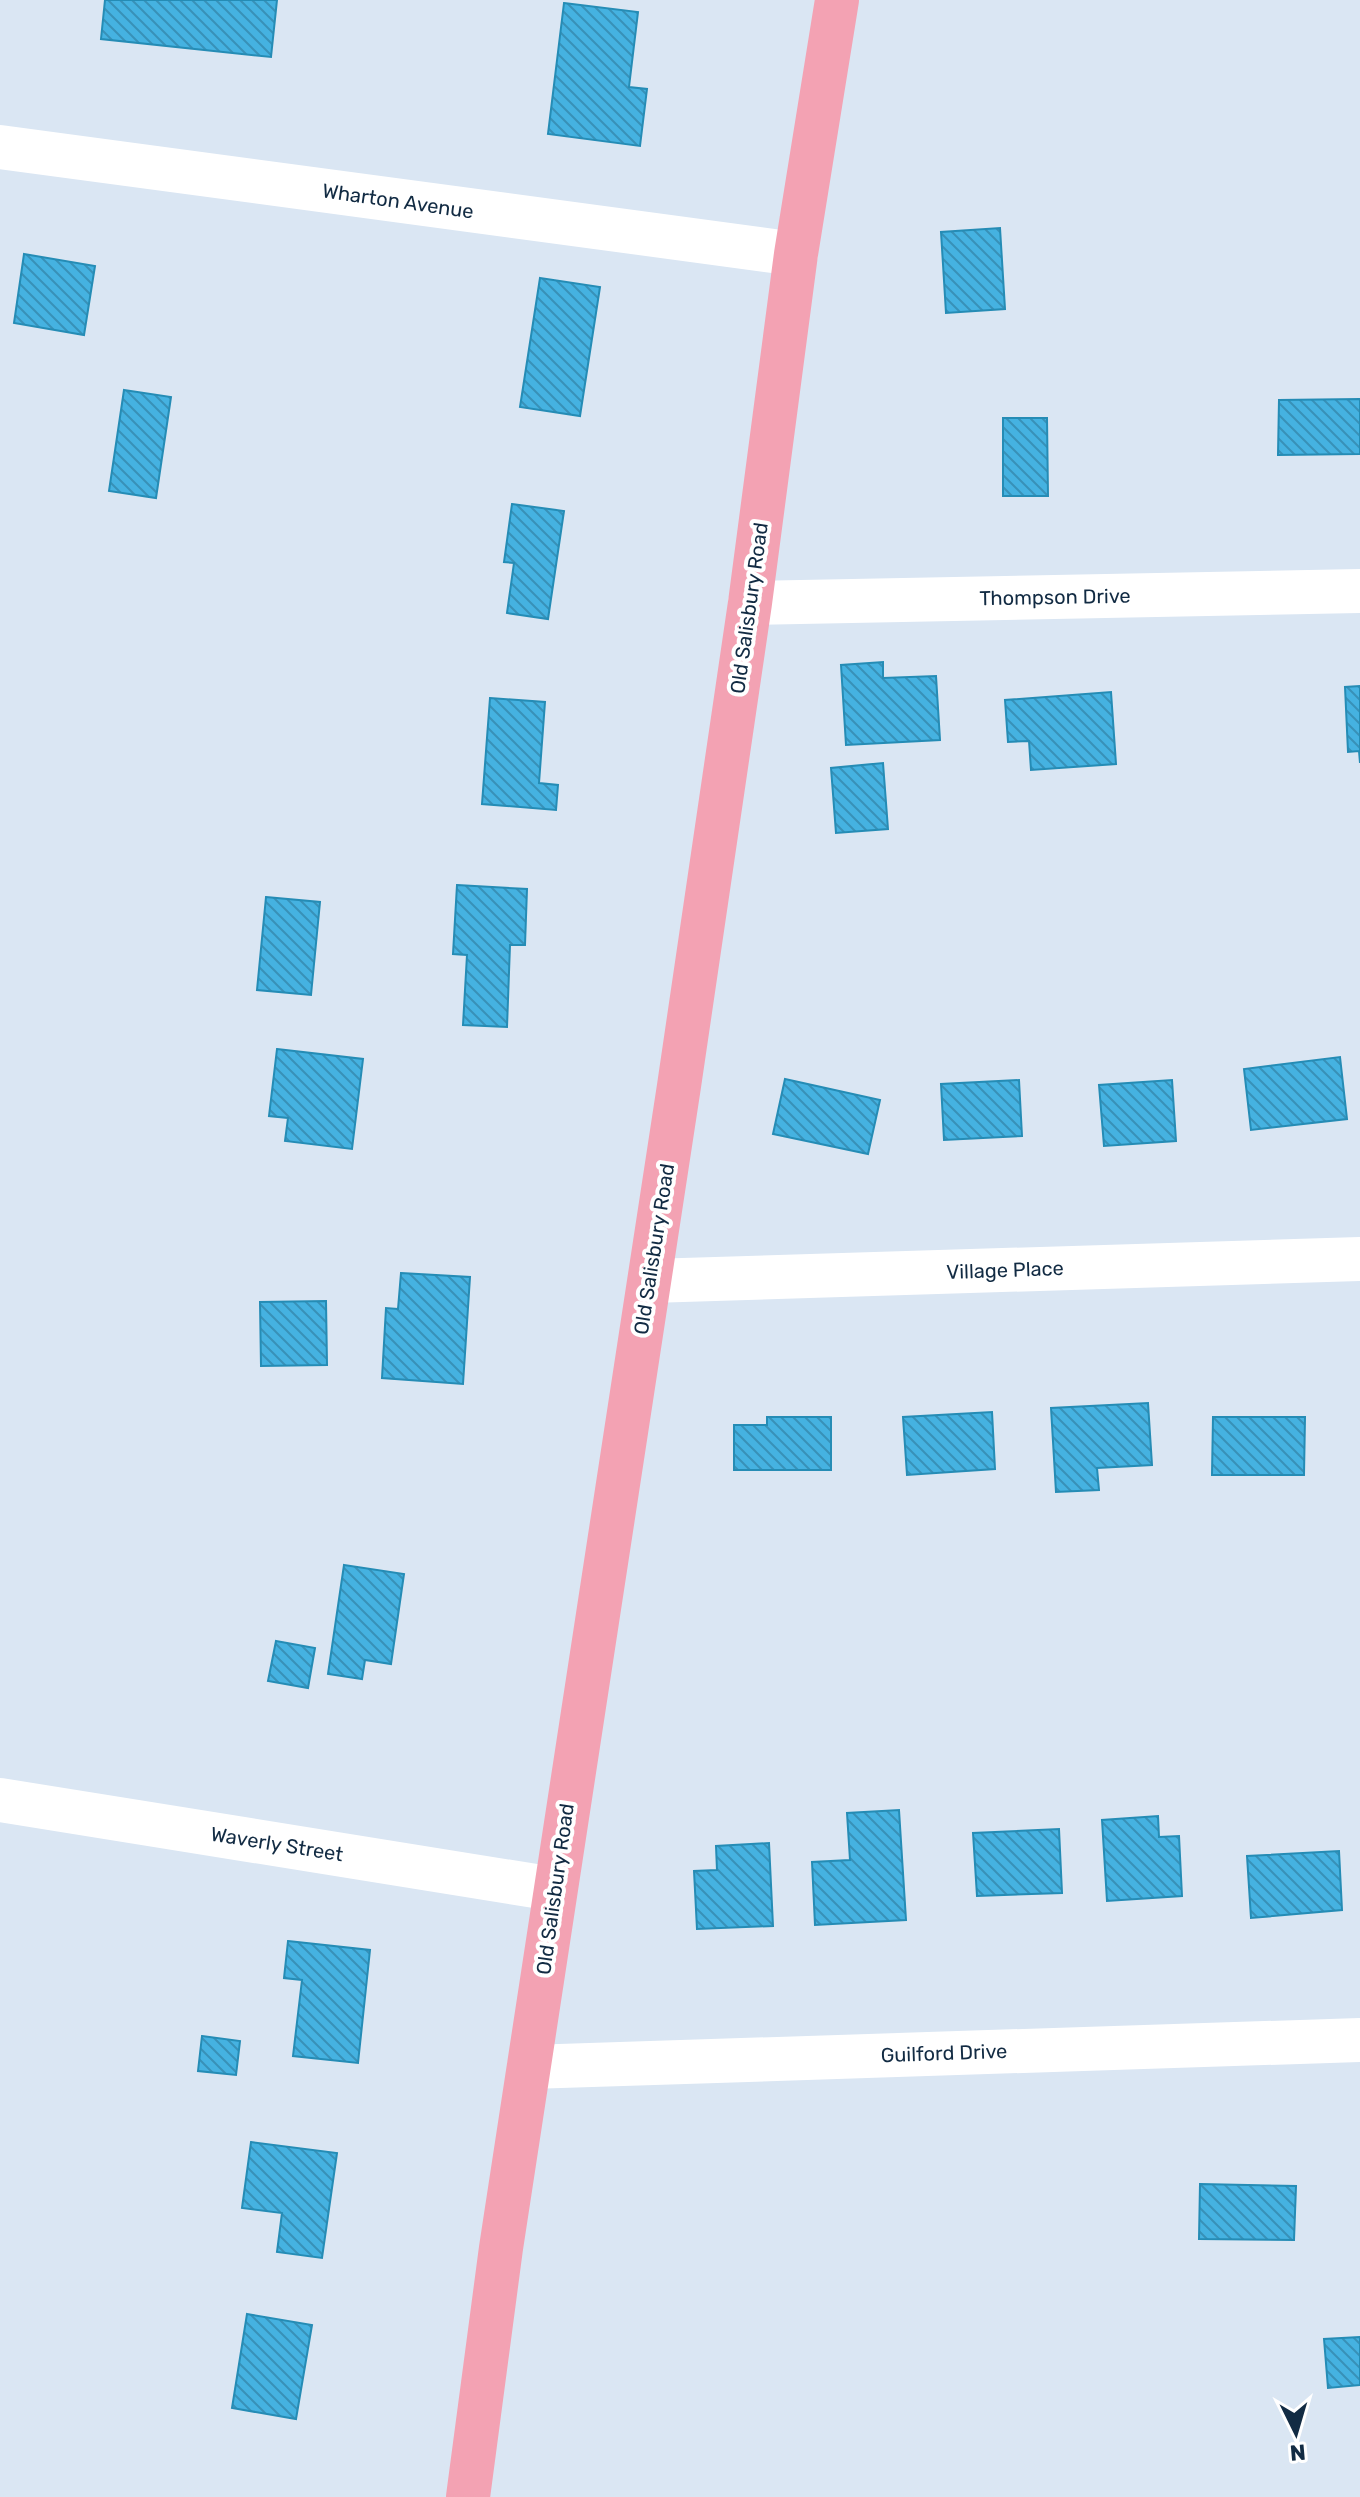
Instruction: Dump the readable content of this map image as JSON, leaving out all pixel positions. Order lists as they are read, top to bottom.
{
  "streets": {
    "main road": ["Old Salisbury Road"],
    "street": [
      "Wharton Avenue",
      "Thompson Drive",
      "Village Place",
      "Waverly Street",
      "Guilford Drive"
    ]
  },
  "crossings": [
    ["Wharton Avenue", "Old Salisbury Road"],
    ["Thompson Drive", "Old Salisbury Road"],
    ["Old Salisbury Road", "Village Place"],
    ["Old Salisbury Road", "Waverly Street"],
    ["Old Salisbury Road", "Guilford Drive"]
  ],
  "north": "bottom"
}
